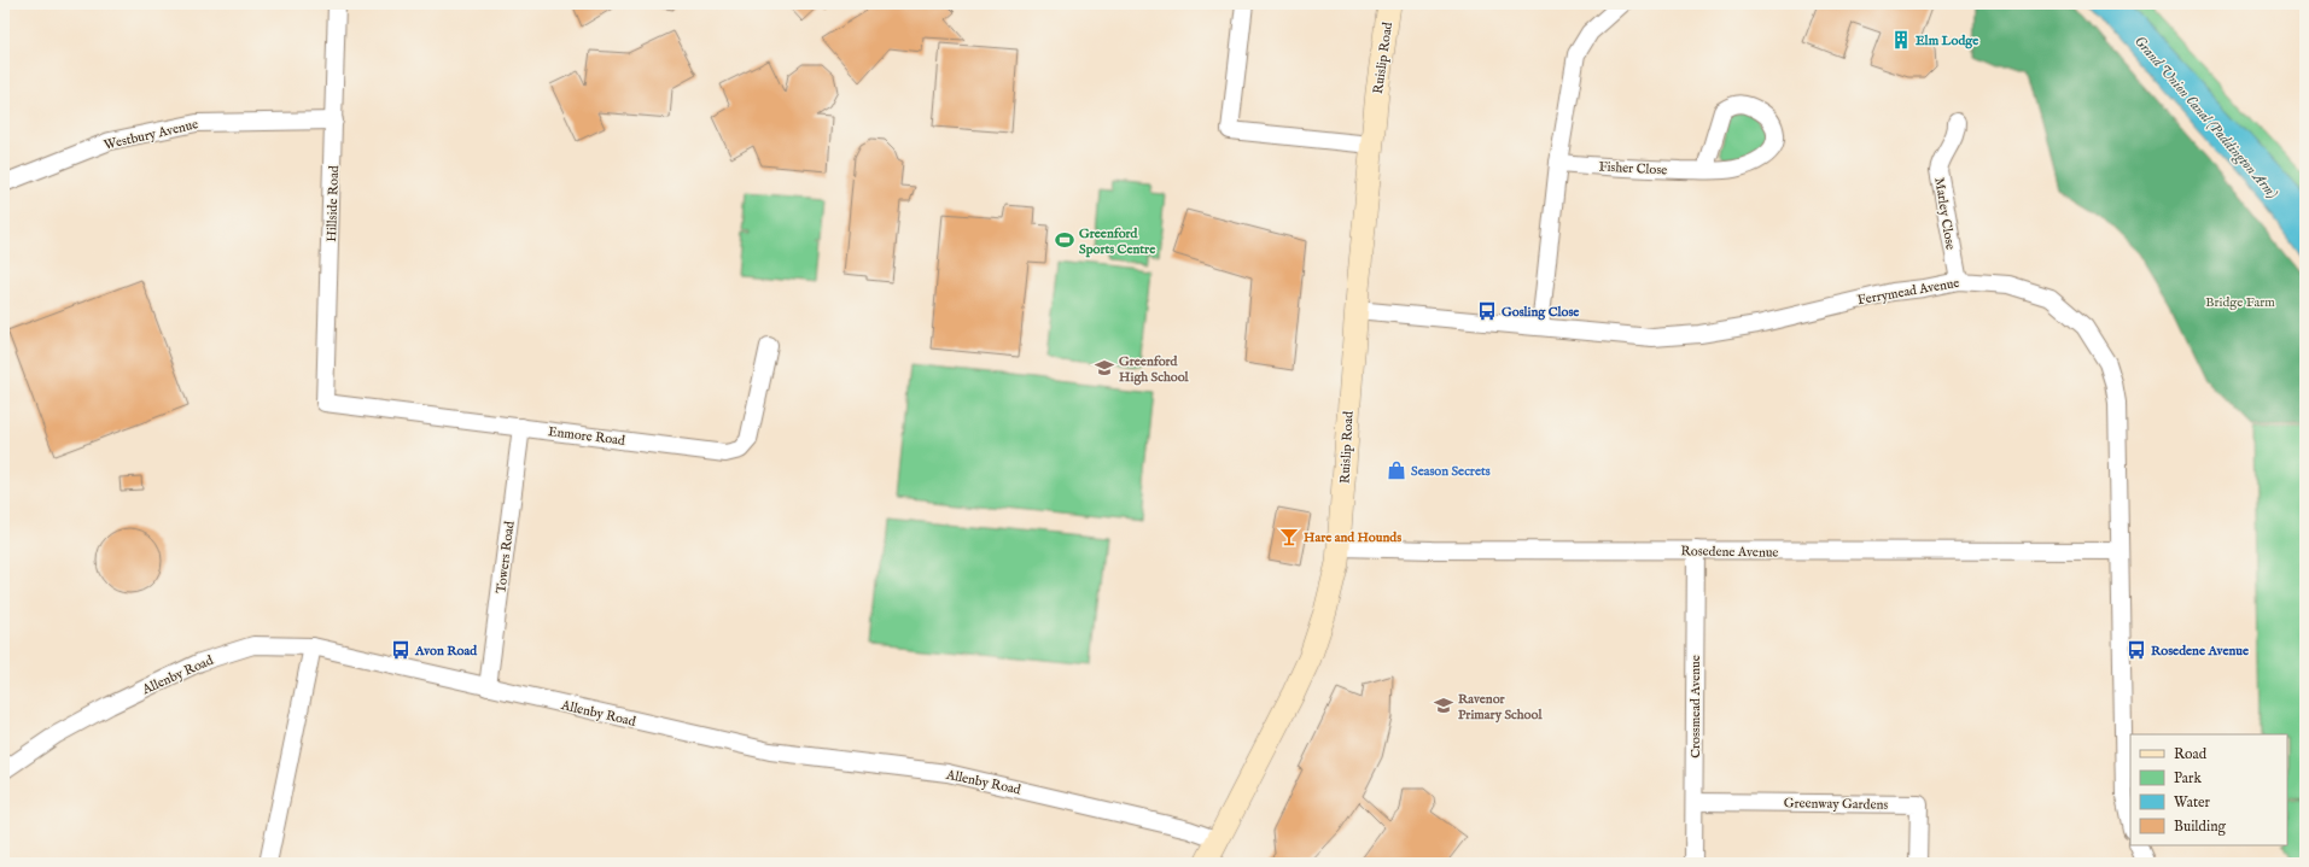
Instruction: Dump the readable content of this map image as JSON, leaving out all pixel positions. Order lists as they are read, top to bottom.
{
  "streets": {
    "main road": ["Ruislip Road"],
    "street": [
      "Westbury Avenue",
      "Fisher Close",
      "Hillside Road",
      "Marley Close",
      "Ferrymead Avenue",
      "Enmore Road",
      "Rosedene Avenue",
      "Towers Road",
      "Allenby Road",
      "Crossmead Avenue",
      "Greenway Gardens"
    ]
  },
  "crossings": [
    ["Ruislip Road", "Ferrymead Avenue"],
    ["Ruislip Road", "Rosedene Avenue"],
    ["Ruislip Road", "Allenby Road"],
    ["Westbury Avenue", "Hillside Road"],
    ["Hillside Road", "Enmore Road"],
    ["Marley Close", "Ferrymead Avenue"],
    ["Ferrymead Avenue", "Rosedene Avenue"],
    ["Enmore Road", "Towers Road"],
    ["Rosedene Avenue", "Crossmead Avenue"],
    ["Towers Road", "Allenby Road"],
    ["Crossmead Avenue", "Greenway Gardens"]
  ],
  "water": ["Grand Union Canal (Paddington Arm)"],
  "parks": ["Bridge Farm"],
  "places": {
    "building": ["Elm Lodge"],
    "sports": ["Greenford Sports Centre"],
    "bus stop": ["Gosling Close", "Avon Road", "Rosedene Avenue"],
    "school or university": ["Greenford High School", "Ravenor Primary School"],
    "shop": ["Season Secrets"],
    "bar": ["Hare and Hounds"]
  },
  "legend": [
    "Road",
    "Park",
    "Water",
    "Building"
  ]
}
